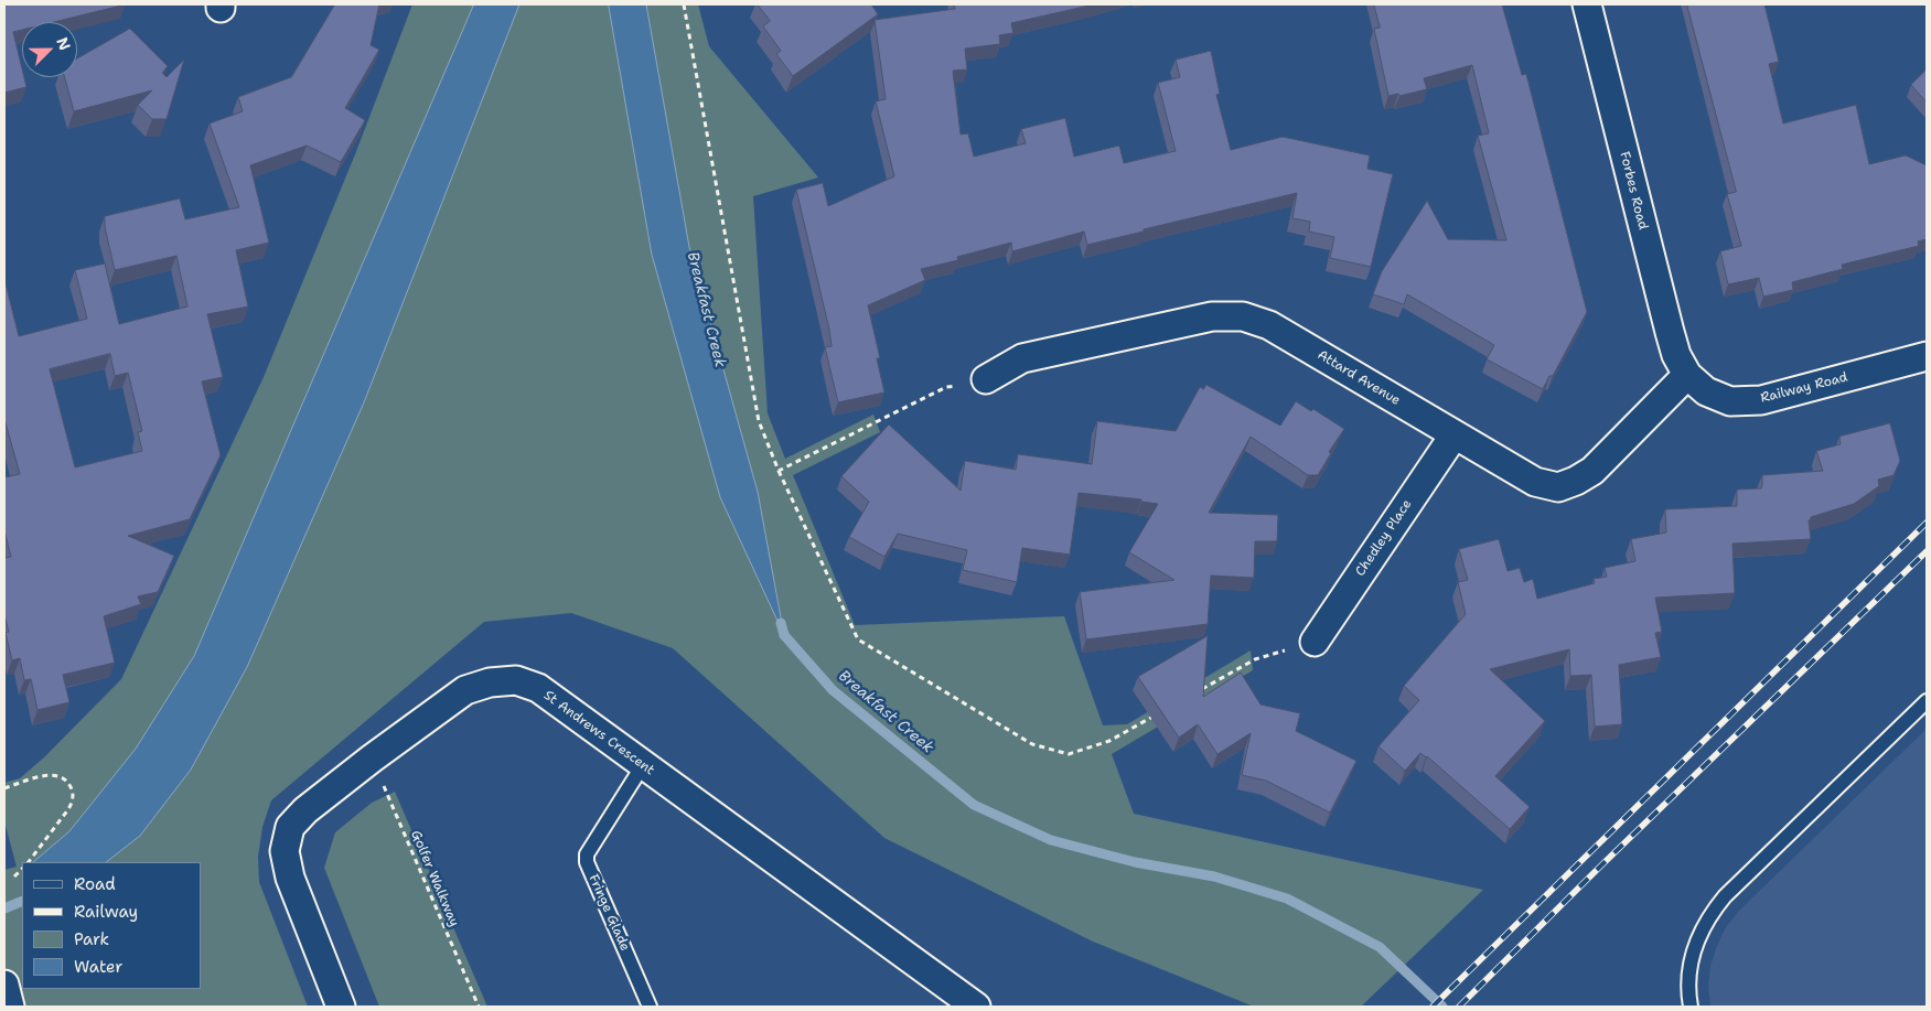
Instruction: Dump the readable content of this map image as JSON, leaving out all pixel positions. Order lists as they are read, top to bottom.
{
  "streets": {
    "street": [
      "Forbes Road",
      "Attard Avenue",
      "Railway Road",
      "Chedley Place",
      "St Andrews Crescent"
    ],
    "lane": ["Fringe Glade"],
    "path": ["Golfer Walkway"]
  },
  "crossings": [
    ["Forbes Road", "Attard Avenue"],
    ["Forbes Road", "Railway Road"],
    ["Attard Avenue", "Railway Road"],
    ["Attard Avenue", "Chedley Place"],
    ["St Andrews Crescent", "Golfer Walkway"],
    ["St Andrews Crescent", "Fringe Glade"]
  ],
  "water": ["Breakfast Creek"],
  "legend": [
    "Road",
    "Railway",
    "Park",
    "Water"
  ],
  "north": "top right"
}
